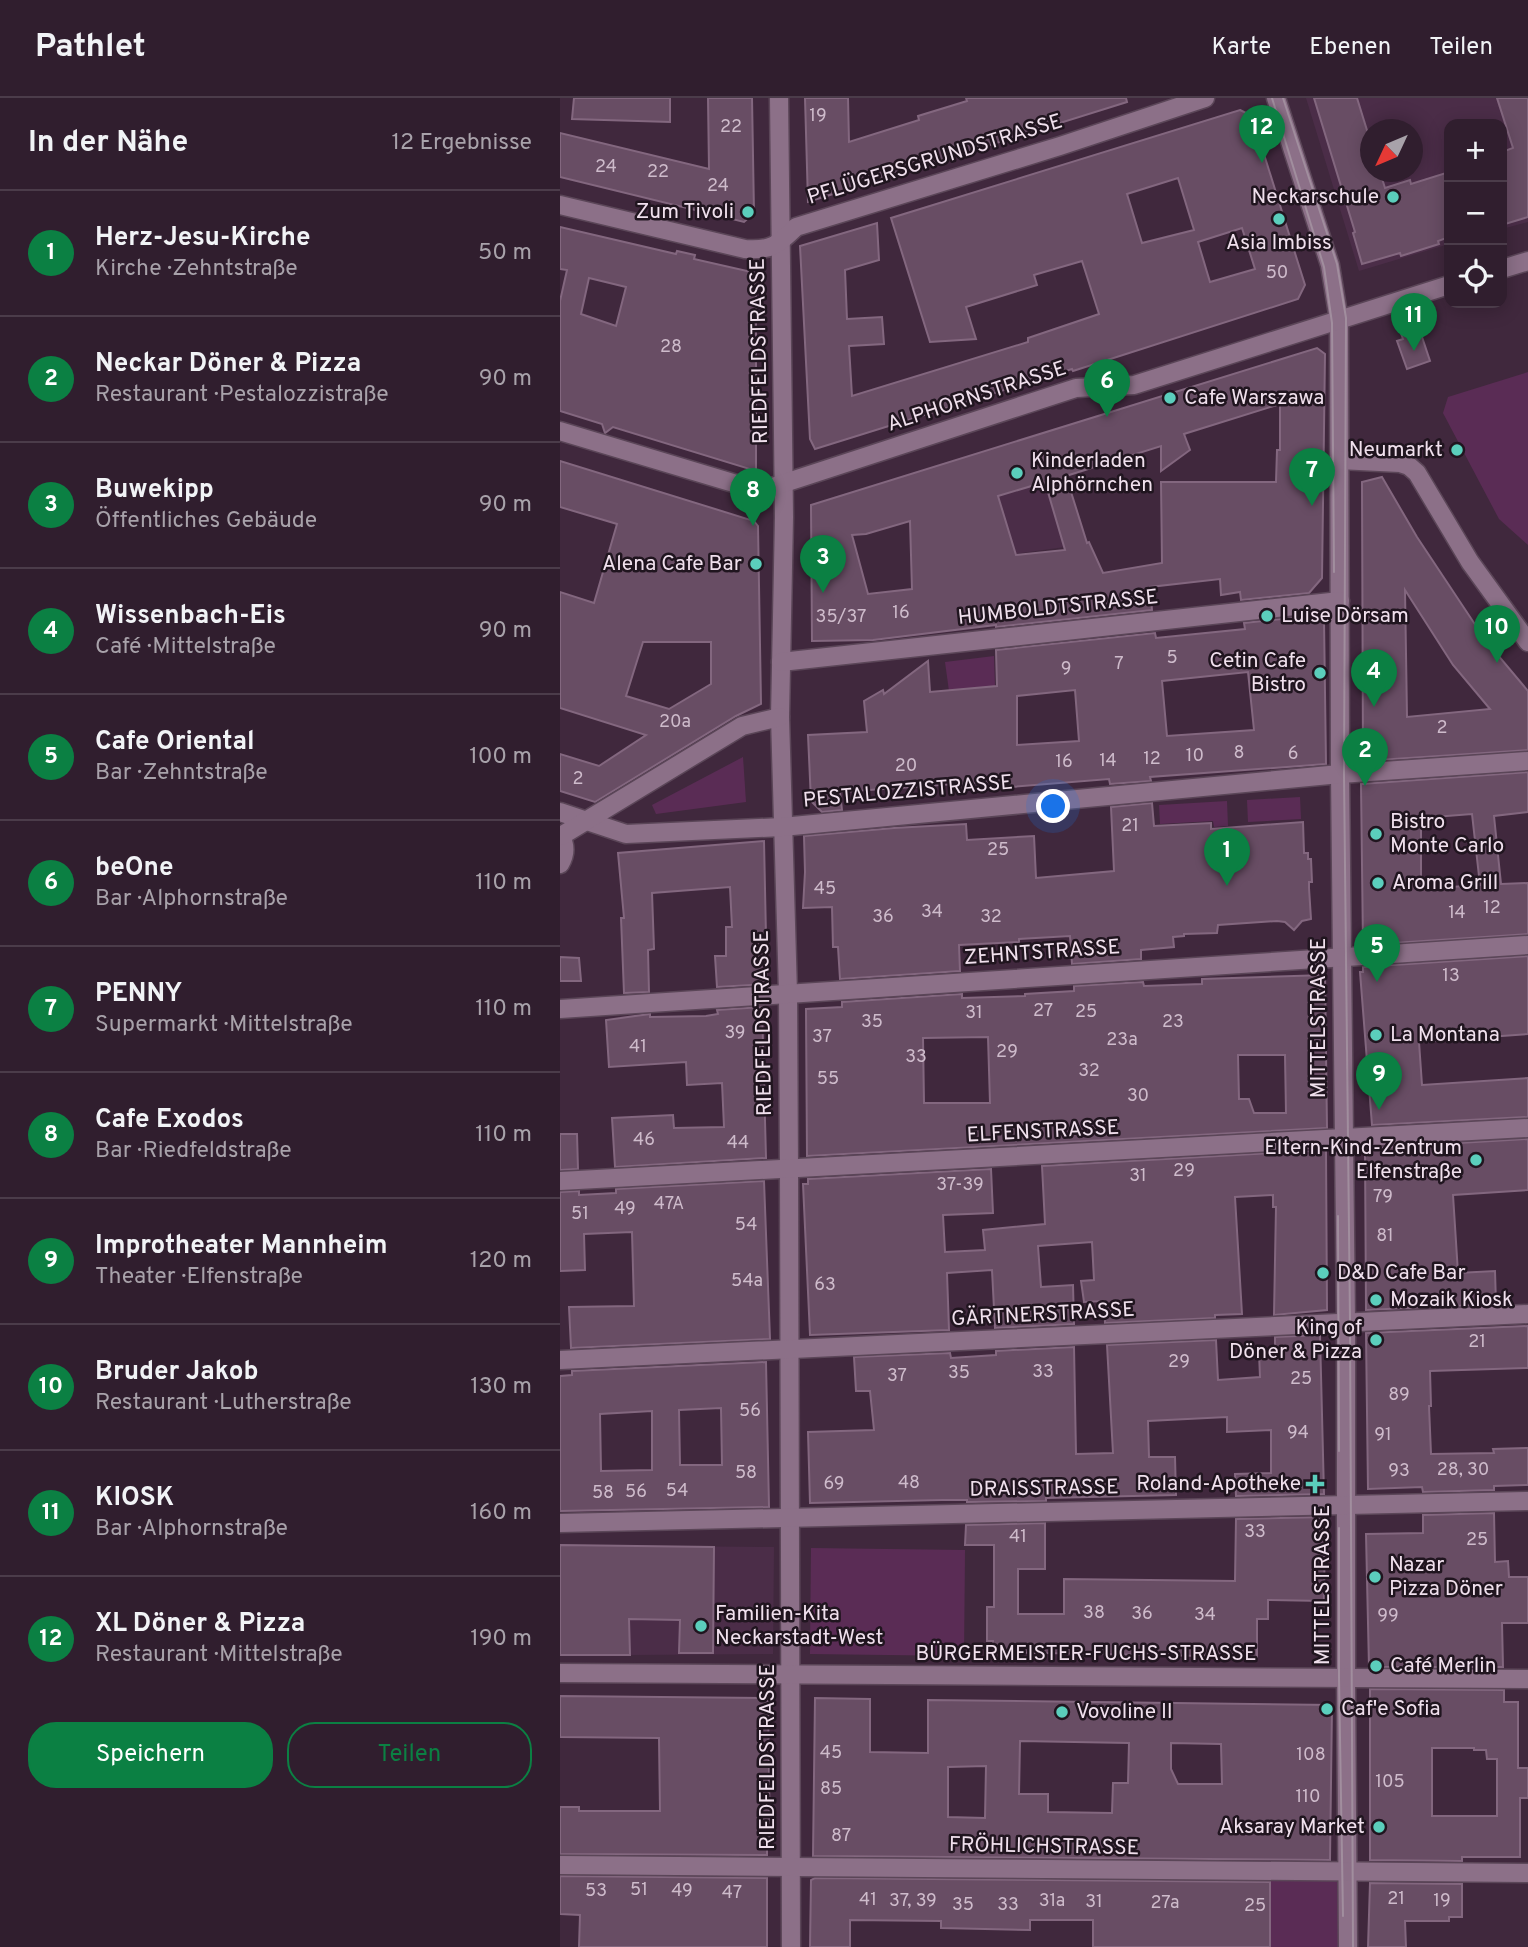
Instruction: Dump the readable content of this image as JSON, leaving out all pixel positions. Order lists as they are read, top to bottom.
{
  "streets": {
    "street": [
      "PFLÜGERSGRUNDSTRASSE",
      "RIEDFELDSTRASSE",
      "ALPHORNSTRASSE",
      "HUMBOLDTSTRASSE",
      "PESTALOZZISTRASSE",
      "ZEHNTSTRASSE",
      "MITTELSTRASSE",
      "ELFENSTRASSE",
      "GÄRTNERSTRASSE",
      "DRAISSTRASSE",
      "BÜRGERMEISTER-FUCHS-STRASSE",
      "FRÖHLICHSTRASSE"
    ]
  },
  "crossings": [
    ["PFLÜGERSGRUNDSTRASSE", "RIEDFELDSTRASSE"],
    ["RIEDFELDSTRASSE", "ALPHORNSTRASSE"],
    ["RIEDFELDSTRASSE", "HUMBOLDTSTRASSE"],
    ["RIEDFELDSTRASSE", "PESTALOZZISTRASSE"],
    ["RIEDFELDSTRASSE", "ZEHNTSTRASSE"],
    ["RIEDFELDSTRASSE", "ELFENSTRASSE"],
    ["RIEDFELDSTRASSE", "GÄRTNERSTRASSE"],
    ["RIEDFELDSTRASSE", "DRAISSTRASSE"],
    ["RIEDFELDSTRASSE", "BÜRGERMEISTER-FUCHS-STRASSE"],
    ["RIEDFELDSTRASSE", "FRÖHLICHSTRASSE"],
    ["ALPHORNSTRASSE", "MITTELSTRASSE"],
    ["HUMBOLDTSTRASSE", "MITTELSTRASSE"],
    ["PESTALOZZISTRASSE", "MITTELSTRASSE"],
    ["ZEHNTSTRASSE", "MITTELSTRASSE"],
    ["MITTELSTRASSE", "ELFENSTRASSE"],
    ["MITTELSTRASSE", "GÄRTNERSTRASSE"],
    ["MITTELSTRASSE", "DRAISSTRASSE"],
    ["MITTELSTRASSE", "BÜRGERMEISTER-FUCHS-STRASSE"],
    ["MITTELSTRASSE", "FRÖHLICHSTRASSE"]
  ],
  "places": {
    "other": [
      "Neckarschule",
      "Zum Tivoli",
      "Asia Imbiss",
      "Cafe Warszawa",
      "Neumarkt",
      "Kinderladen Alphörnchen",
      "Alena Cafe Bar",
      "Luise Dörsam",
      "Cetin Cafe Bistro",
      "Bistro Monte Carlo",
      "Aroma Grill",
      "La Montana",
      "Eltern-Kind-Zentrum Elfenstraße",
      "D&D Cafe Bar",
      "Mozaik Kiosk",
      "King of Döner & Pizza",
      "Nazar Pizza Döner",
      "Familien-Kita Neckarstadt-West",
      "Café Merlin",
      "Caf'e Sofia",
      "Vovoline II",
      "Aksaray Market"
    ],
    "health": ["Roland-Apotheke"]
  },
  "house_numbers": [
    "19",
    "22",
    "24",
    "22",
    "24",
    "50",
    "28",
    "16",
    "35/37",
    "5",
    "7",
    "9",
    "20a",
    "2",
    "8",
    "6",
    "10",
    "12",
    "14",
    "16",
    "20",
    "2",
    "21",
    "25",
    "45",
    "12",
    "34",
    "14",
    "36",
    "32",
    "13",
    "27",
    "25",
    "31",
    "35",
    "23",
    "39",
    "37",
    "23a",
    "41",
    "29",
    "33",
    "32",
    "55",
    "30",
    "46",
    "44",
    "29",
    "31",
    "37-39",
    "79",
    "47A",
    "49",
    "51",
    "54",
    "81",
    "54a",
    "63",
    "21",
    "29",
    "33",
    "35",
    "37",
    "25",
    "89",
    "56",
    "94",
    "91",
    "28, 30",
    "93",
    "58",
    "48",
    "69",
    "54",
    "56",
    "58",
    "33",
    "41",
    "25",
    "38",
    "36",
    "34",
    "99",
    "45",
    "108",
    "105",
    "85",
    "110",
    "87",
    "51",
    "53",
    "49",
    "47",
    "21",
    "41",
    "37, 39",
    "31a",
    "19",
    "31",
    "27a",
    "35",
    "33",
    "25"
  ],
  "north": "bottom left",
  "page": {
    "header": "Pathlet",
    "nav": ["Karte", "Ebenen", "Teilen"],
    "heading": ["In der Nähe", "12 Ergebnisse"],
    "pins": [
      "12",
      "11",
      "6",
      "7",
      "8",
      "3",
      "10",
      "4",
      "2",
      "1",
      "5",
      "9"
    ],
    "map_buttons": ["+", "−"],
    "list": [
      {
        "mark": "1",
        "name": "Herz-Jesu-Kirche",
        "note": "Kirche · Zehntstraße",
        "value": "50 m"
      },
      {
        "mark": "2",
        "name": "Neckar Döner & Pizza",
        "note": "Restaurant · Pestalozzistraße",
        "value": "90 m"
      },
      {
        "mark": "3",
        "name": "Buwekipp",
        "note": "Öffentliches Gebäude",
        "value": "90 m"
      },
      {
        "mark": "4",
        "name": "Wissenbach-Eis",
        "note": "Café · Mittelstraße",
        "value": "90 m"
      },
      {
        "mark": "5",
        "name": "Cafe Oriental",
        "note": "Bar · Zehntstraße",
        "value": "100 m"
      },
      {
        "mark": "6",
        "name": "beOne",
        "note": "Bar · Alphornstraße",
        "value": "110 m"
      },
      {
        "mark": "7",
        "name": "PENNY",
        "note": "Supermarkt · Mittelstraße",
        "value": "110 m"
      },
      {
        "mark": "8",
        "name": "Cafe Exodos",
        "note": "Bar · Riedfeldstraße",
        "value": "110 m"
      },
      {
        "mark": "9",
        "name": "Improtheater Mannheim",
        "note": "Theater · Elfenstraße",
        "value": "120 m"
      },
      {
        "mark": "10",
        "name": "Bruder Jakob",
        "note": "Restaurant · Lutherstraße",
        "value": "130 m"
      },
      {
        "mark": "11",
        "name": "KIOSK",
        "note": "Bar · Alphornstraße",
        "value": "160 m"
      },
      {
        "mark": "12",
        "name": "XL Döner & Pizza",
        "note": "Restaurant · Mittelstraße",
        "value": "190 m"
      }
    ],
    "buttons": ["Speichern", "Teilen"]
  }
}
